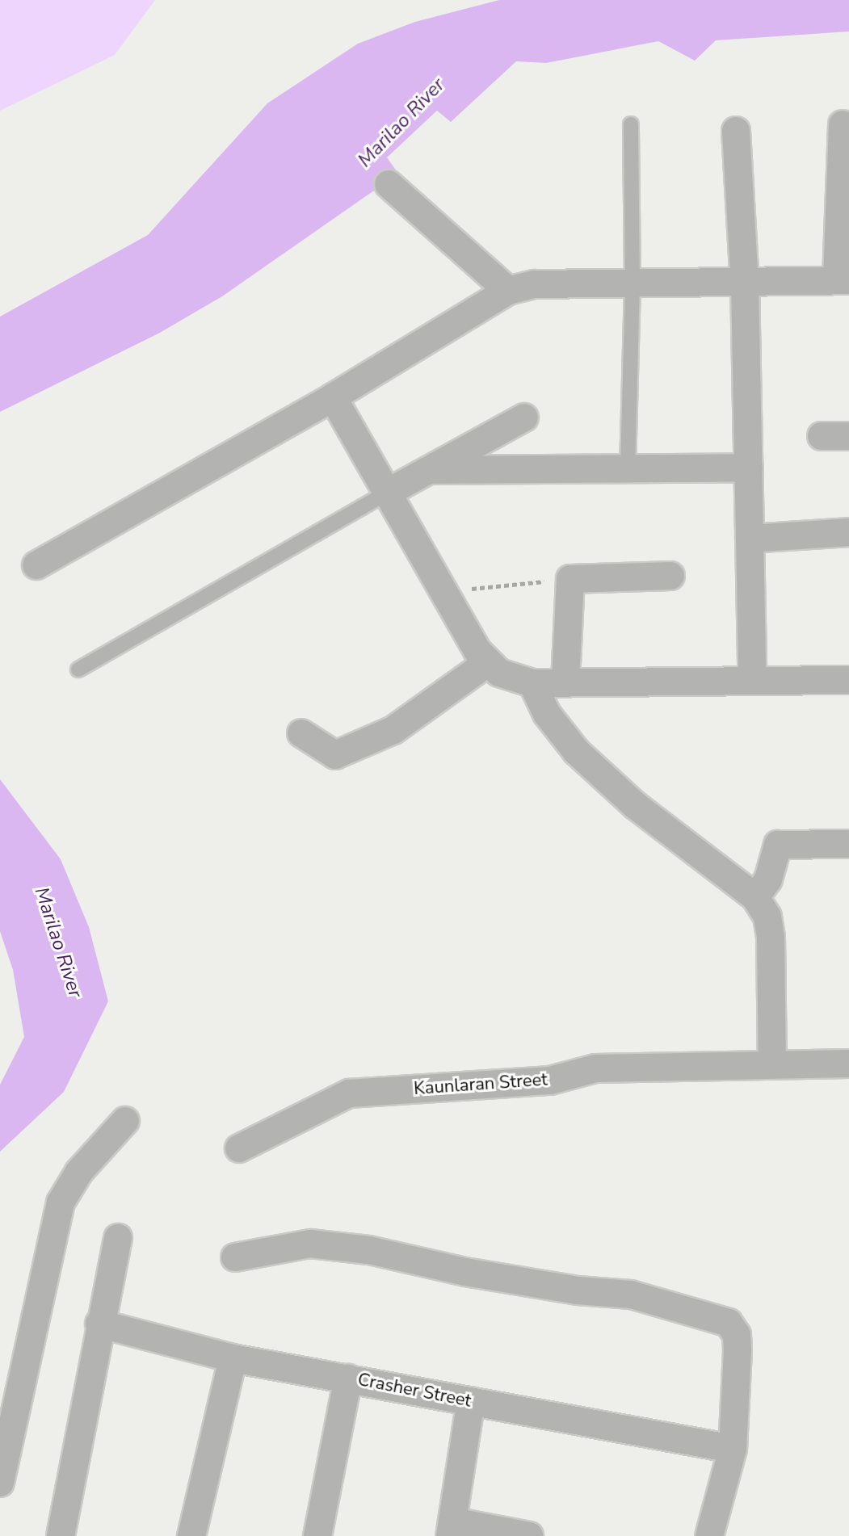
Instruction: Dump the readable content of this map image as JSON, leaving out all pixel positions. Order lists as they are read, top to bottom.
{
  "streets": {
    "street": ["Kaunlaran Street", "Crasher Street"]
  },
  "water": ["Marilao River"]
}
